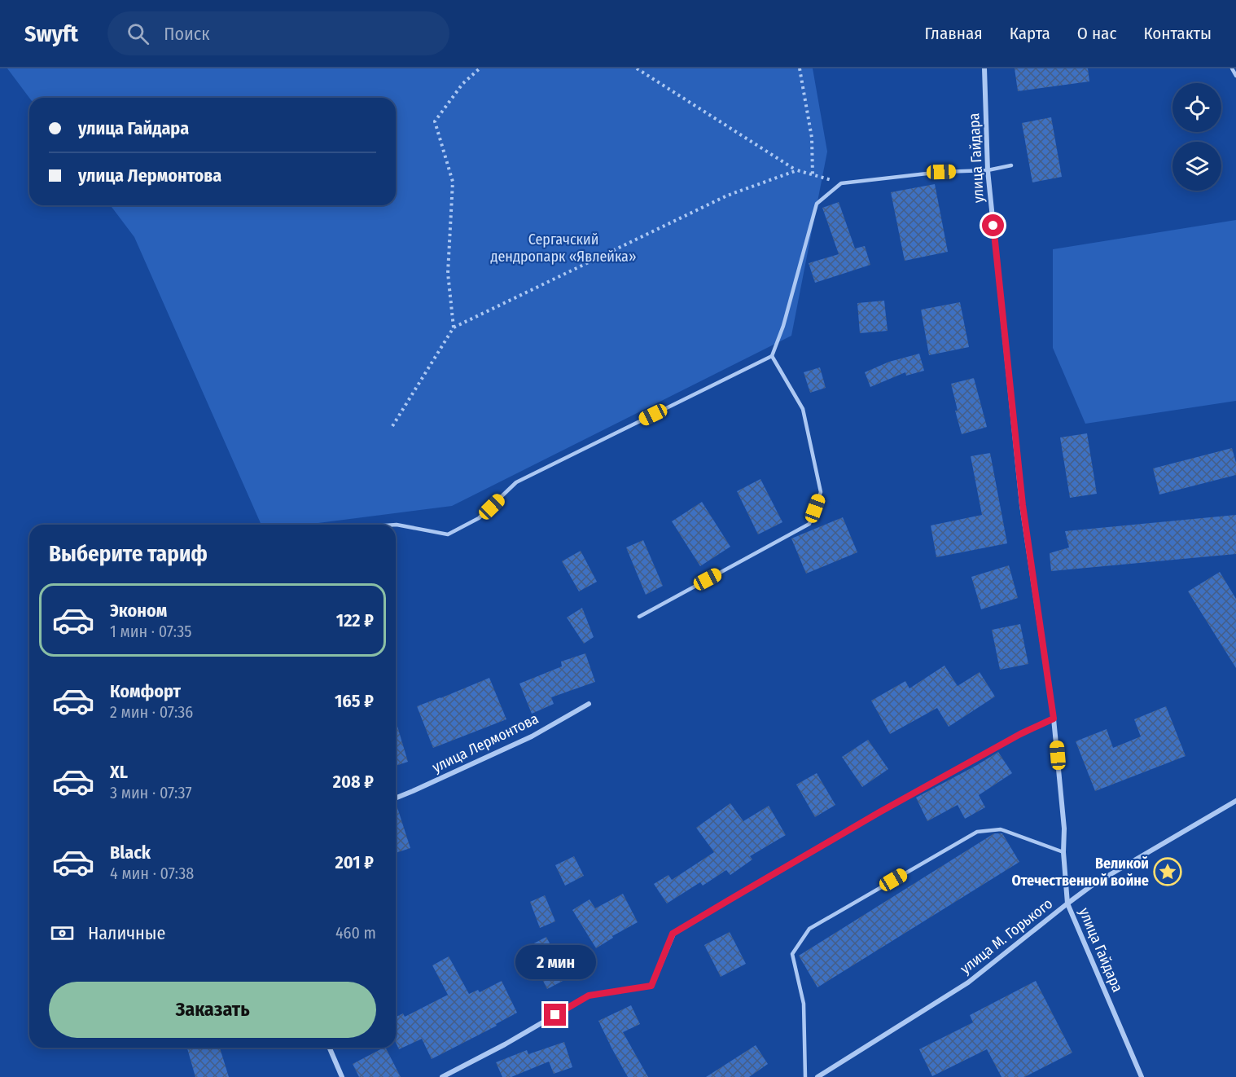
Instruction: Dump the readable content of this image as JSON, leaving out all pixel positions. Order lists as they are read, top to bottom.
{
  "streets": {
    "street": ["улица Гайдара", "улица Лермонтова", "улица М. Горького"]
  },
  "crossings": [
    ["улица Гайдара", "улица М. Горького"]
  ],
  "parks": ["Сергачский дендропарк «Явлейка»"],
  "places": {
    "place": ["Великой Отечественной войне"]
  },
  "page": {
    "header": "Swyft",
    "search": "Поиск",
    "nav": [
      "Главная",
      "Карта",
      "О нас",
      "Контакты"
    ],
    "banner": ["улица Гайдара", "улица Лермонтова"],
    "heading": "Выберите тариф",
    "list": [
      {
        "name": "Эконом",
        "note": "1 мин · 07:35",
        "value": "122 ₽"
      },
      {
        "name": "Комфорт",
        "note": "2 мин · 07:36",
        "value": "165 ₽"
      },
      {
        "name": "XL",
        "note": "3 мин · 07:37",
        "value": "208 ₽"
      },
      {
        "name": "Black",
        "note": "4 мин · 07:38",
        "value": "201 ₽"
      }
    ],
    "pay": ["Наличные", "460 m"],
    "bubble": "2 мин",
    "buttons": "Заказать"
  }
}
